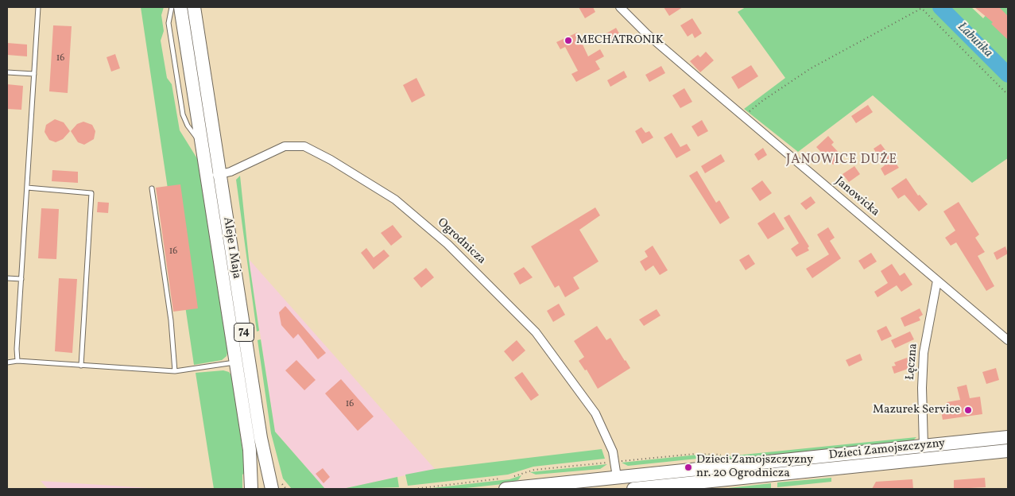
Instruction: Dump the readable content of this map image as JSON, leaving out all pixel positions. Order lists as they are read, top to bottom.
{
  "streets": {
    "main road": ["Aleje 1 Maja", "74", "Dzieci Zamojszczyzny"],
    "street": ["Janowicka", "Ogrodnicza", "Łęczna"]
  },
  "crossings": [
    ["Janowicka", "Łęczna"],
    ["Ogrodnicza", "Aleje 1 Maja"],
    ["Ogrodnicza", "Dzieci Zamojszczyzny"],
    ["Łęczna", "Dzieci Zamojszczyzny"]
  ],
  "districts": ["JANOWICE DUŻE"],
  "water": ["Łabuńka"],
  "places": ["MECHATRONIK", "Mazurek Service", "Dzieci Zamojszczyzny nr. 20 Ogrodnicza"],
  "house_numbers": ["16", "16", "16"]
}
